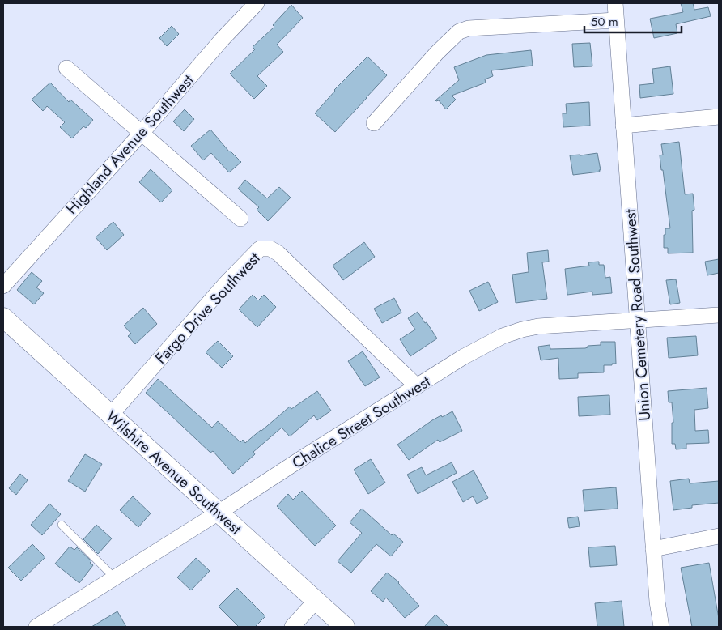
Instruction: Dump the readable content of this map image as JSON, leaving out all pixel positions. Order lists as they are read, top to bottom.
{
  "streets": {
    "street": [
      "Highland Avenue Southwest",
      "Fargo Drive Southwest",
      "Union Cemetery Road Southwest",
      "Chalice Street Southwest",
      "Wilshire Avenue Southwest"
    ]
  },
  "crossings": [
    ["Fargo Drive Southwest", "Chalice Street Southwest"],
    ["Fargo Drive Southwest", "Wilshire Avenue Southwest"],
    ["Union Cemetery Road Southwest", "Chalice Street Southwest"],
    ["Chalice Street Southwest", "Wilshire Avenue Southwest"]
  ],
  "scale_bar": "50 m"
}
